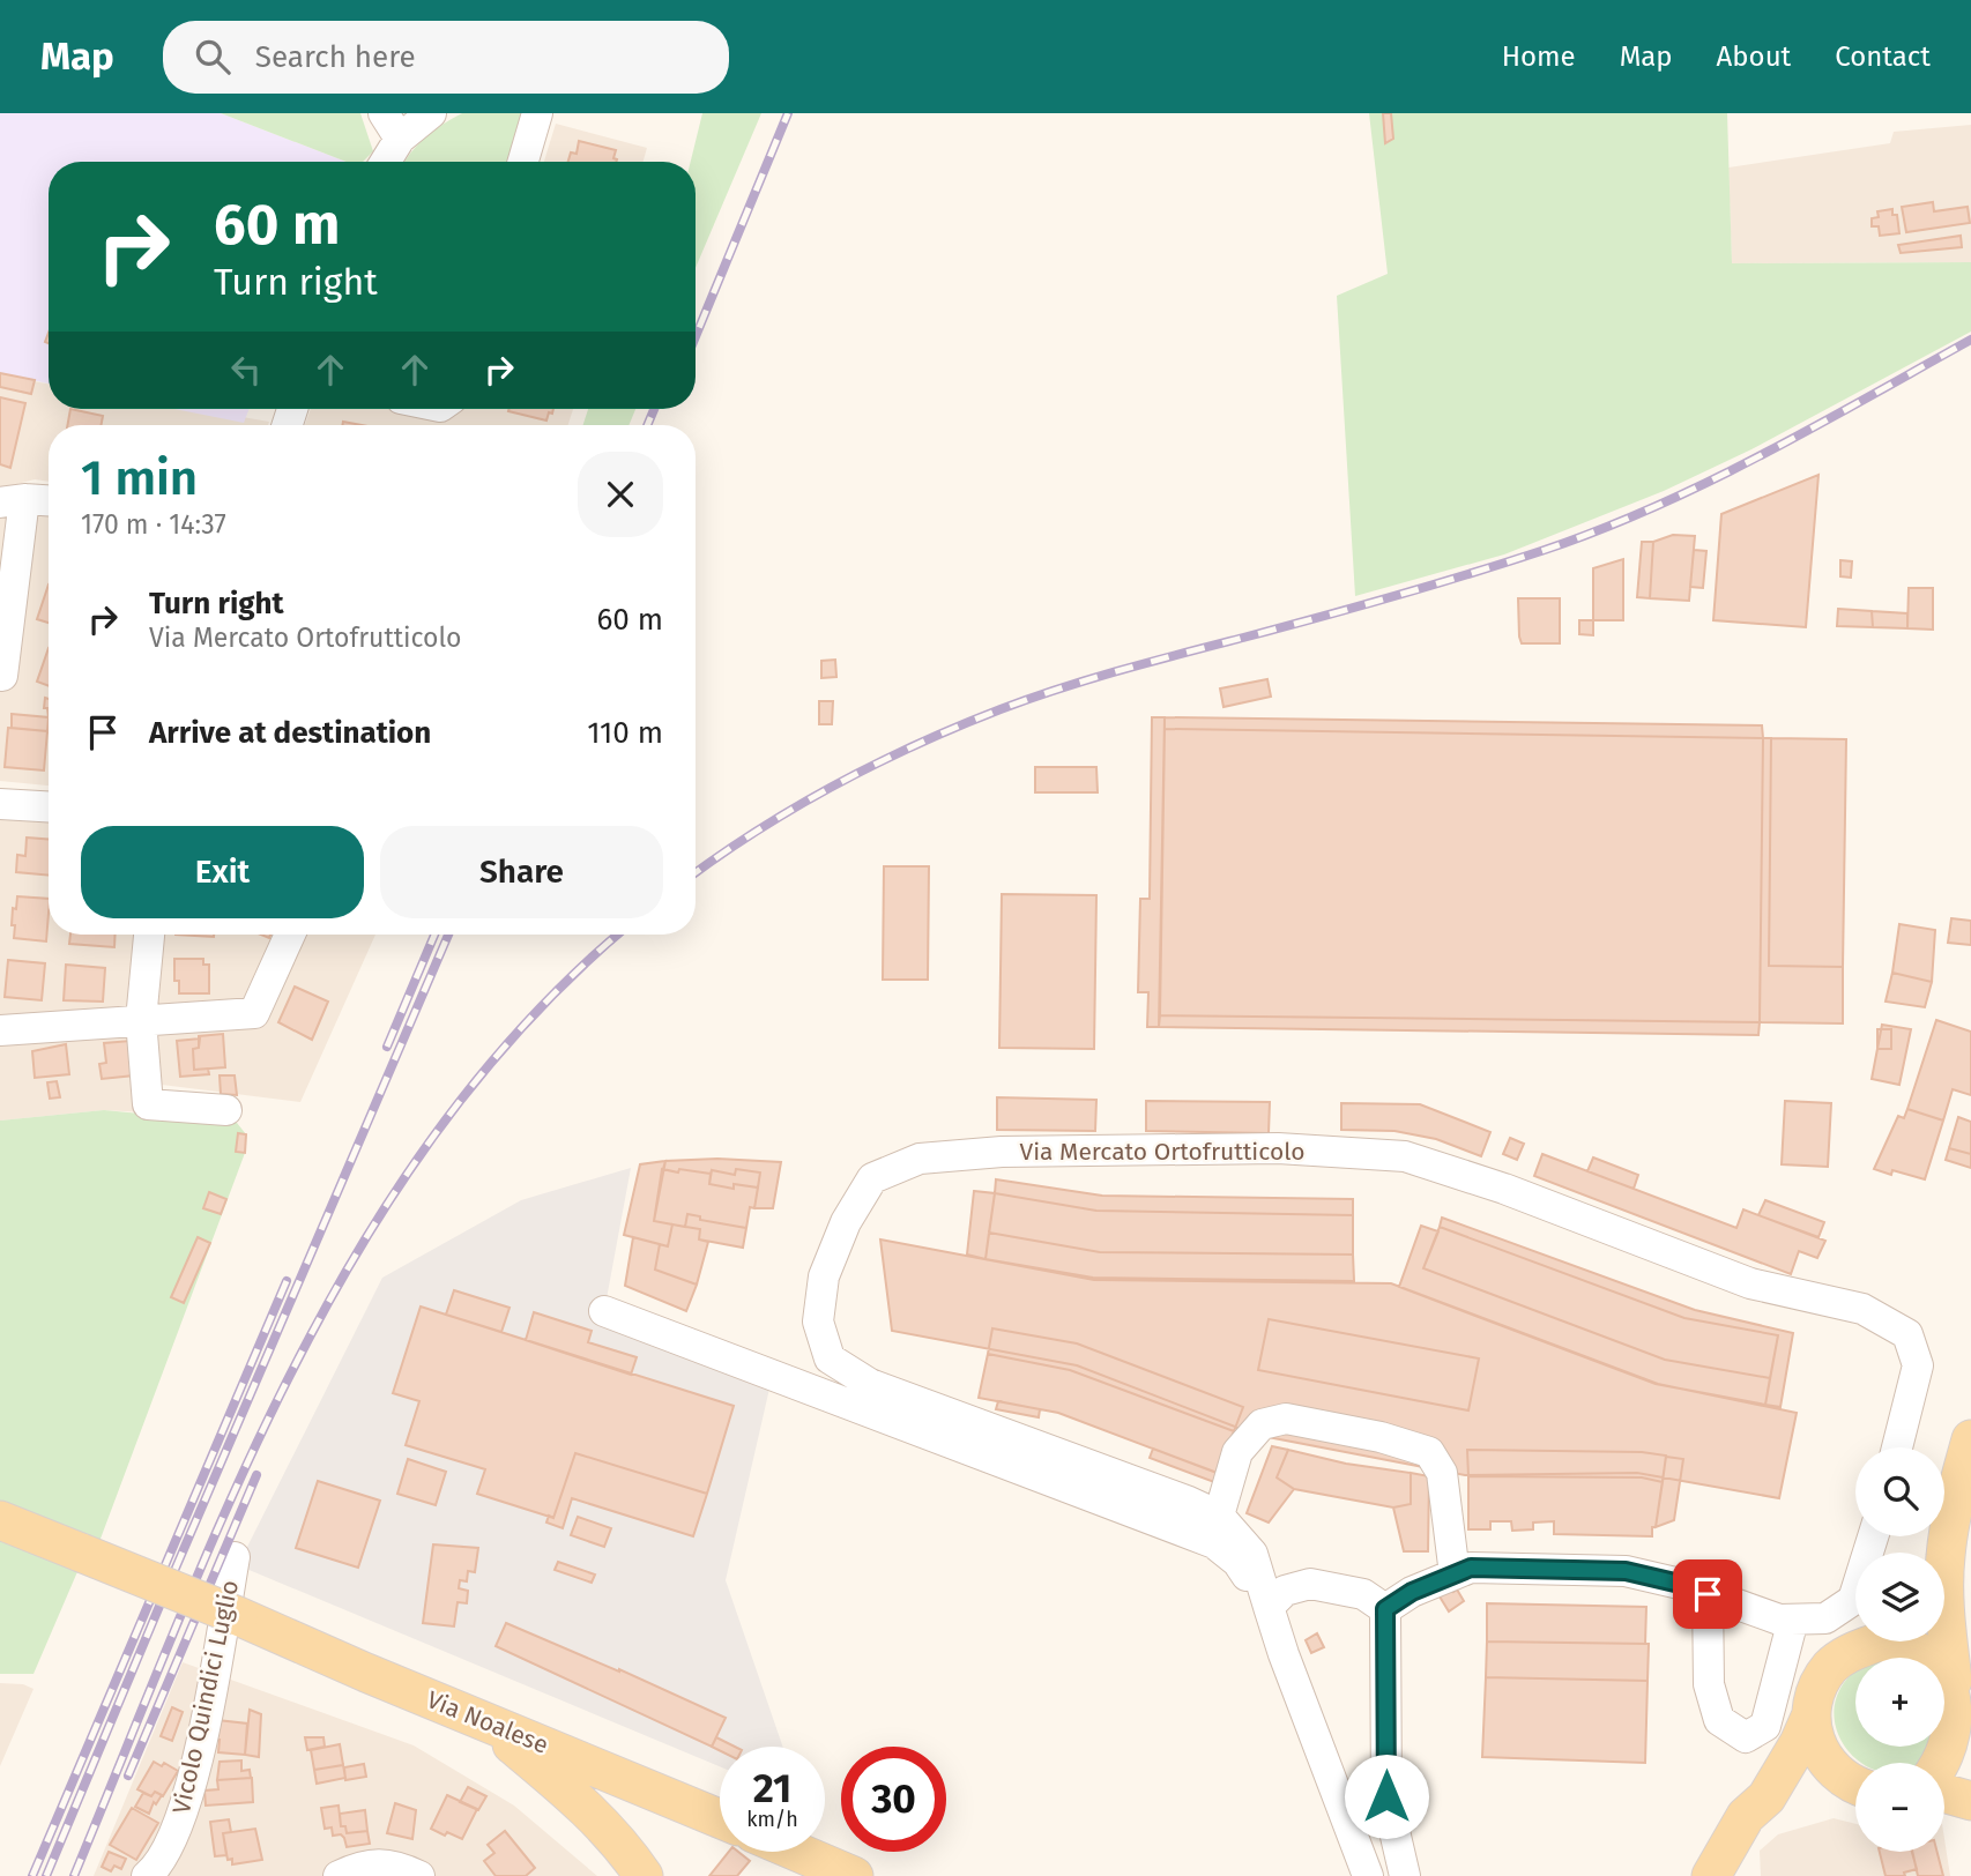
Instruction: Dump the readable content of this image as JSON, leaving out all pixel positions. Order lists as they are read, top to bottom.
{
  "streets": {
    "main road": ["Via Noalese"],
    "street": ["Via Mercato Ortofrutticolo", "Vicolo Quindici Luglio"]
  },
  "page": {
    "header": "Map",
    "search": "Search here",
    "nav": [
      "Home",
      "Map",
      "About",
      "Contact"
    ],
    "turn": ["60 m", "Turn right"],
    "heading": ["1 min", "170 m · 14:37"],
    "list": [
      {
        "name": "Turn right",
        "note": "Via Mercato Ortofrutticolo",
        "value": "60 m"
      },
      {
        "name": "Arrive at destination",
        "value": "110 m"
      }
    ],
    "buttons": ["Exit", "Share"],
    "map_buttons": ["+", "−"],
    "speed": "21 km/h",
    "limit": "30"
  }
}
